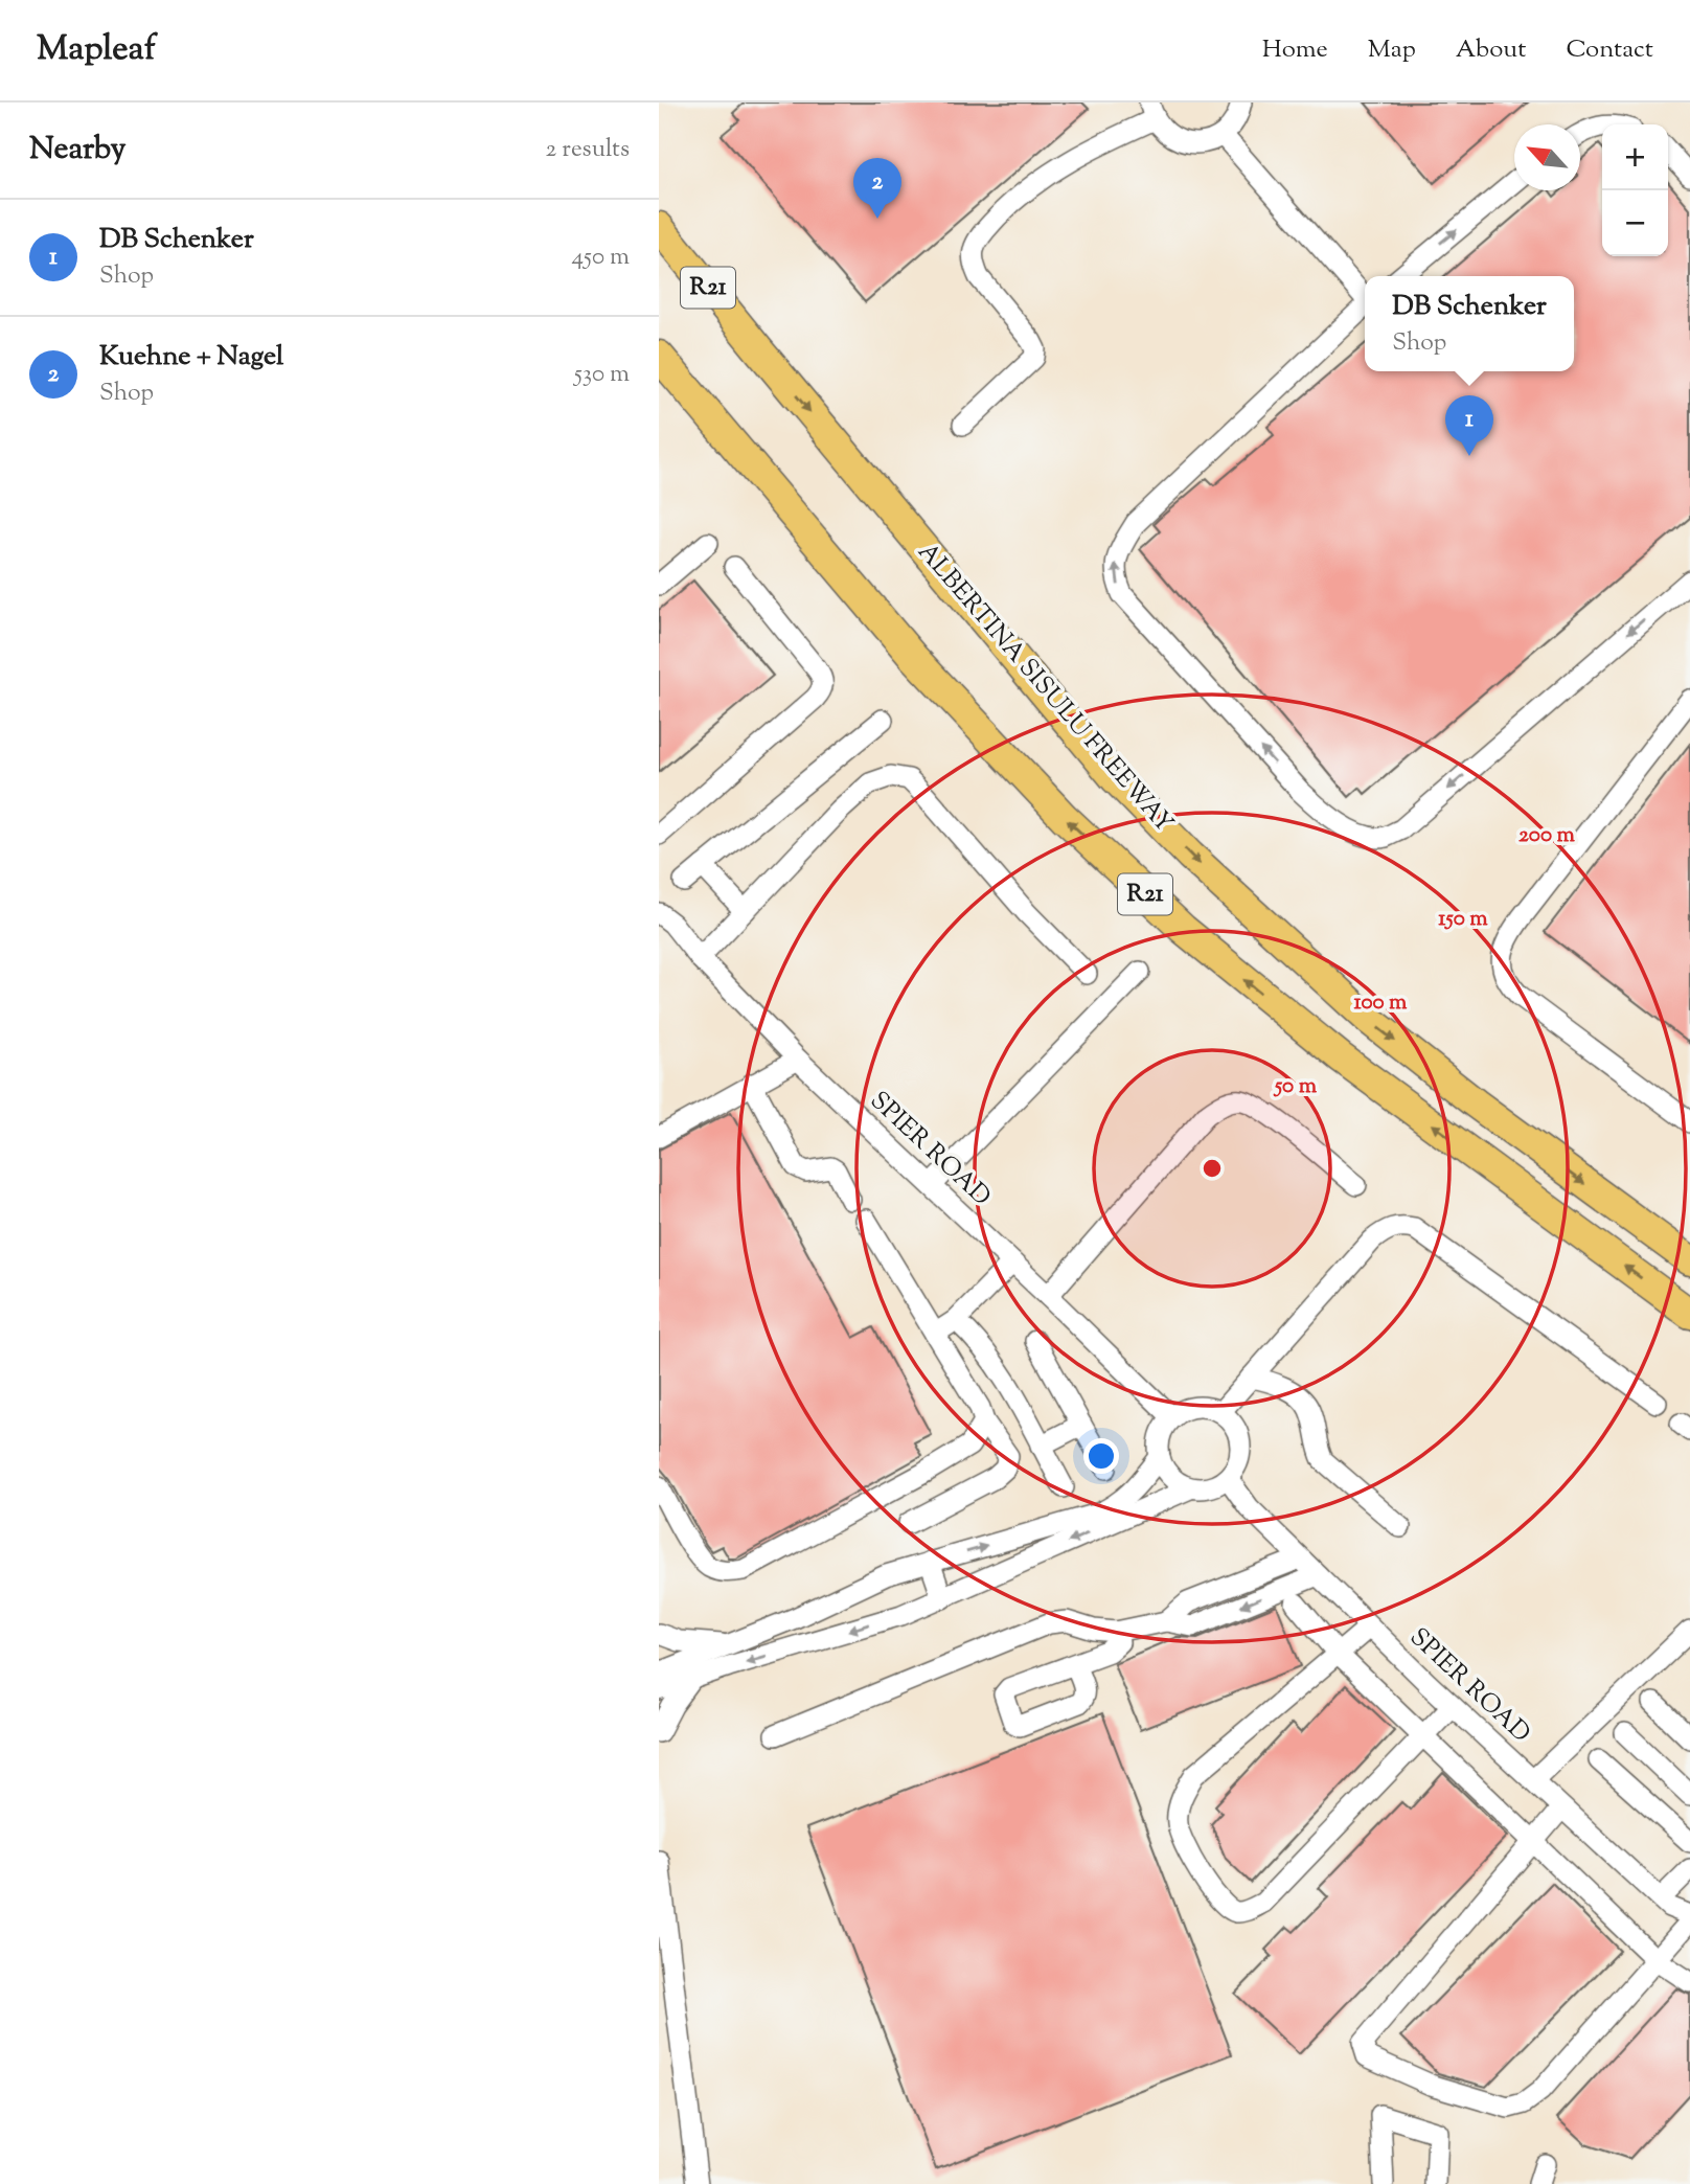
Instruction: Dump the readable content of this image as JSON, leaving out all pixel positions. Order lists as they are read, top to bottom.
{
  "streets": {
    "highway": ["R21", "ALBERTINA SISULU FREEWAY"],
    "street": ["SPIER ROAD"]
  },
  "north": "top left",
  "page": {
    "header": "Mapleaf",
    "nav": [
      "Home",
      "Map",
      "About",
      "Contact"
    ],
    "heading": ["Nearby", "2 results"],
    "map_buttons": ["+", "−"],
    "pins": ["2", "1"],
    "list": [
      {
        "mark": "1",
        "name": "DB Schenker",
        "note": "Shop",
        "value": "450 m"
      },
      {
        "mark": "2",
        "name": "Kuehne + Nagel",
        "note": "Shop",
        "value": "530 m"
      }
    ],
    "popup": ["DB Schenker", "Shop"]
  },
  "rings": [
    "200 m",
    "150 m",
    "100 m",
    "50 m"
  ]
}
